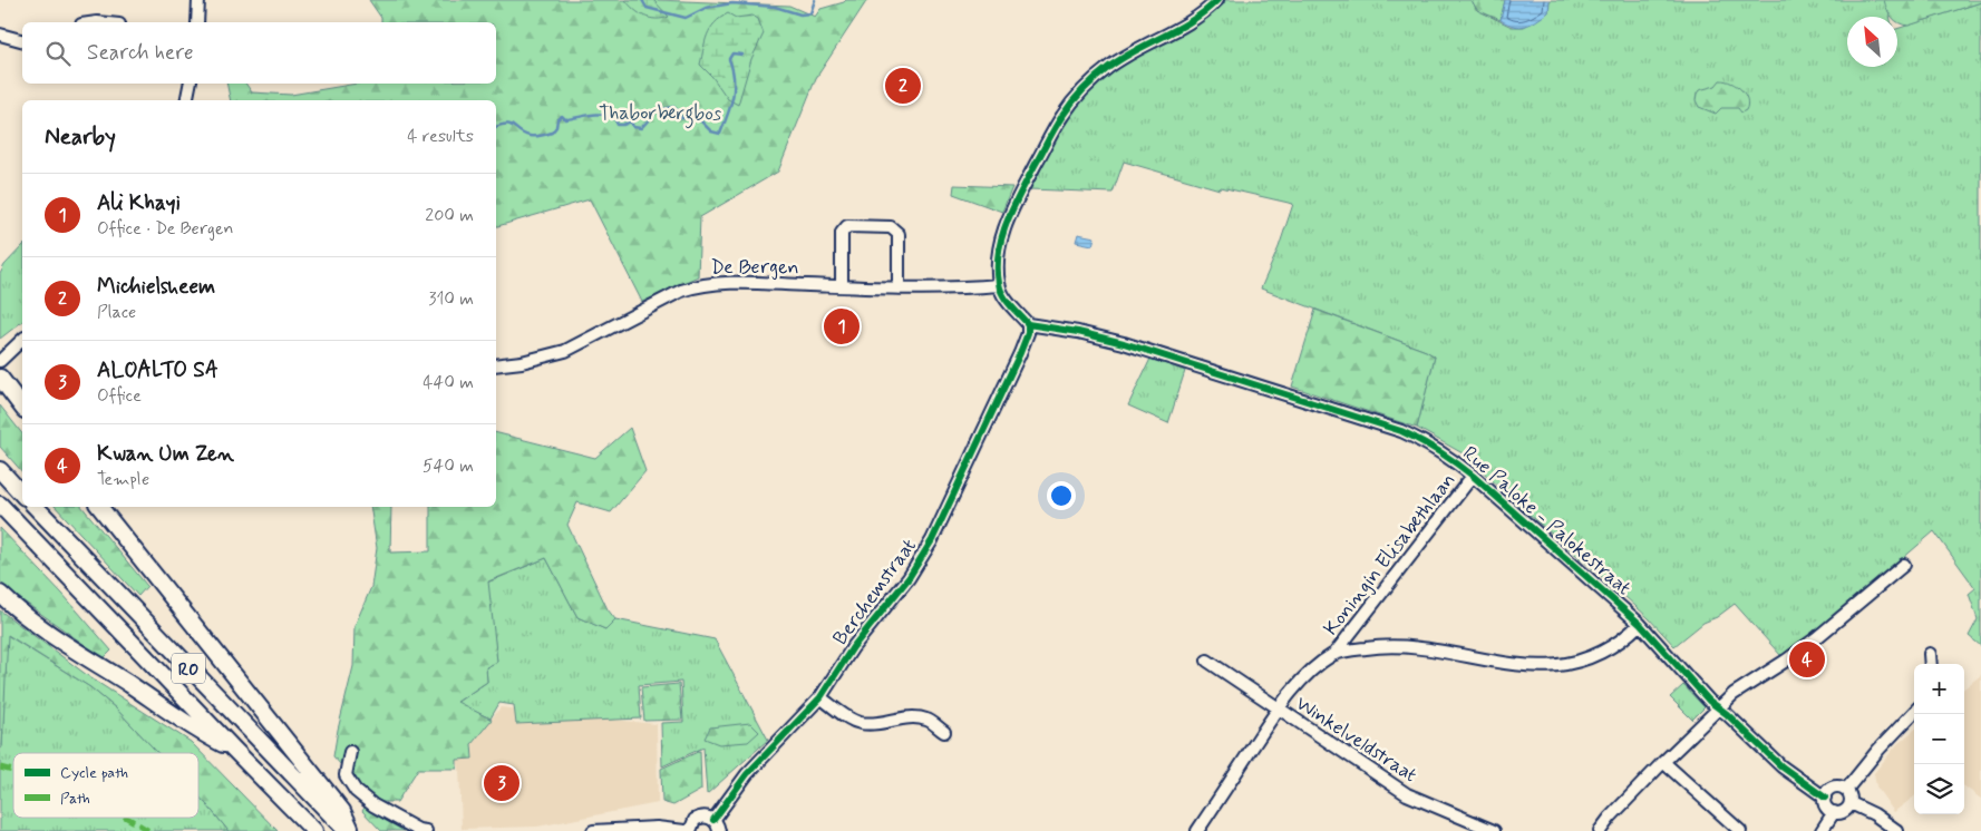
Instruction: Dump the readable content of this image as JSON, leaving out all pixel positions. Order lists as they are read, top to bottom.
{
  "streets": {
    "highway": ["R0"],
    "street": [
      "De Bergen",
      "Rue Paloke - Palokestraat",
      "Koningin Elisabethlaan",
      "Berchemstraat",
      "Winkelveldstraat"
    ]
  },
  "crossings": [
    ["Rue Paloke - Palokestraat", "Koningin Elisabethlaan"],
    ["Rue Paloke - Palokestraat", "Berchemstraat"],
    ["Koningin Elisabethlaan", "Winkelveldstraat"]
  ],
  "parks": ["Thaborbergbos"],
  "legend": ["Cycle path", "Path"],
  "north": "top left",
  "page": {
    "search": "Search here",
    "pins": [
      "2",
      "1",
      "4",
      "3"
    ],
    "heading": ["Nearby", "4 results"],
    "list": [
      {
        "mark": "1",
        "name": "Ali Khayi",
        "note": "Office · De Bergen",
        "value": "200 m"
      },
      {
        "mark": "2",
        "name": "Michielsheem",
        "note": "Place",
        "value": "310 m"
      },
      {
        "mark": "3",
        "name": "ALOALTO SA",
        "note": "Office",
        "value": "440 m"
      },
      {
        "mark": "4",
        "name": "Kwan Um Zen",
        "note": "Temple",
        "value": "540 m"
      }
    ],
    "map_buttons": ["+", "−"]
  }
}
